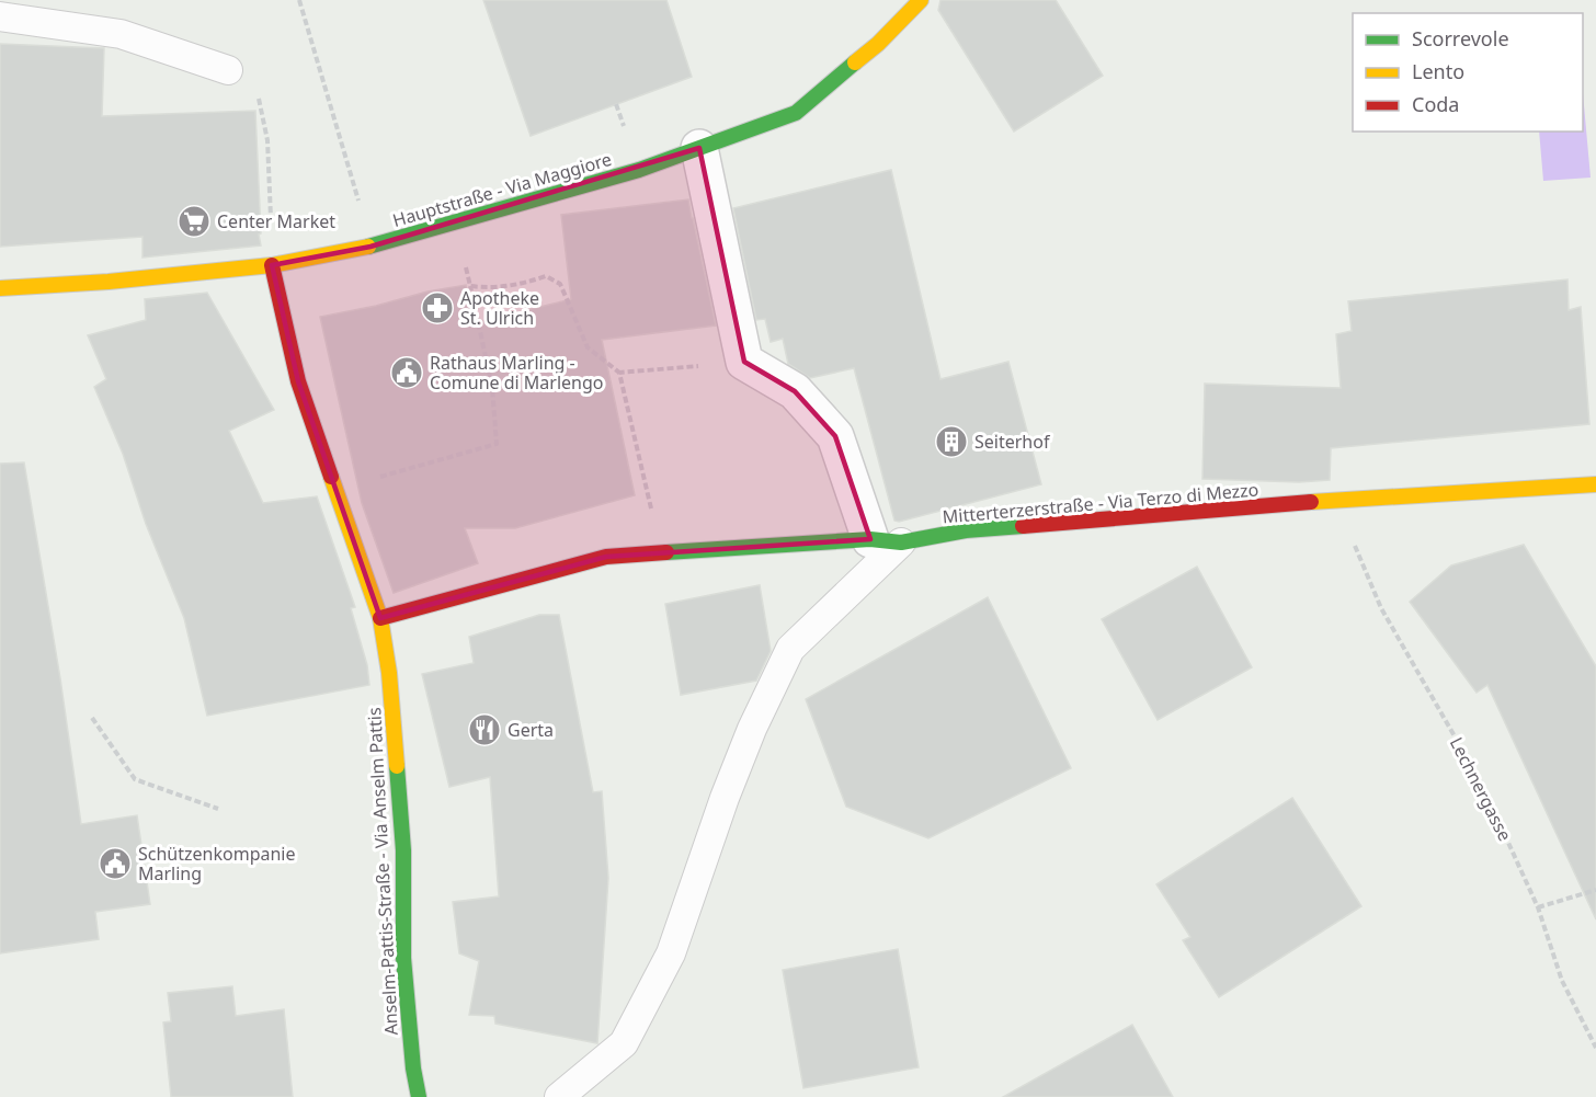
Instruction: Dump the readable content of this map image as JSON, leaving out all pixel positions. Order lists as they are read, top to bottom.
{
  "streets": {
    "street": ["Hauptstraße - Via Maggiore", "Mitterterzerstraße - Via Terzo di Mezzo", "Anselm-Pattis-Straße - Via Anselm Pattis"],
    "path": ["Lechnergasse"]
  },
  "crossings": [
    ["Hauptstraße - Via Maggiore", "Anselm-Pattis-Straße - Via Anselm Pattis"],
    ["Mitterterzerstraße - Via Terzo di Mezzo", "Anselm-Pattis-Straße - Via Anselm Pattis"]
  ],
  "places": {
    "supermarket": ["Center Market"],
    "pharmacy": ["Apotheke St. Ulrich"],
    "public building": ["Rathaus Marling - Comune di Marlengo", "Schützenkompanie Marling"],
    "building": ["Seiterhof"],
    "restaurant": ["Gerta"]
  },
  "legend": ["Scorrevole", "Lento", "Coda"]
}
